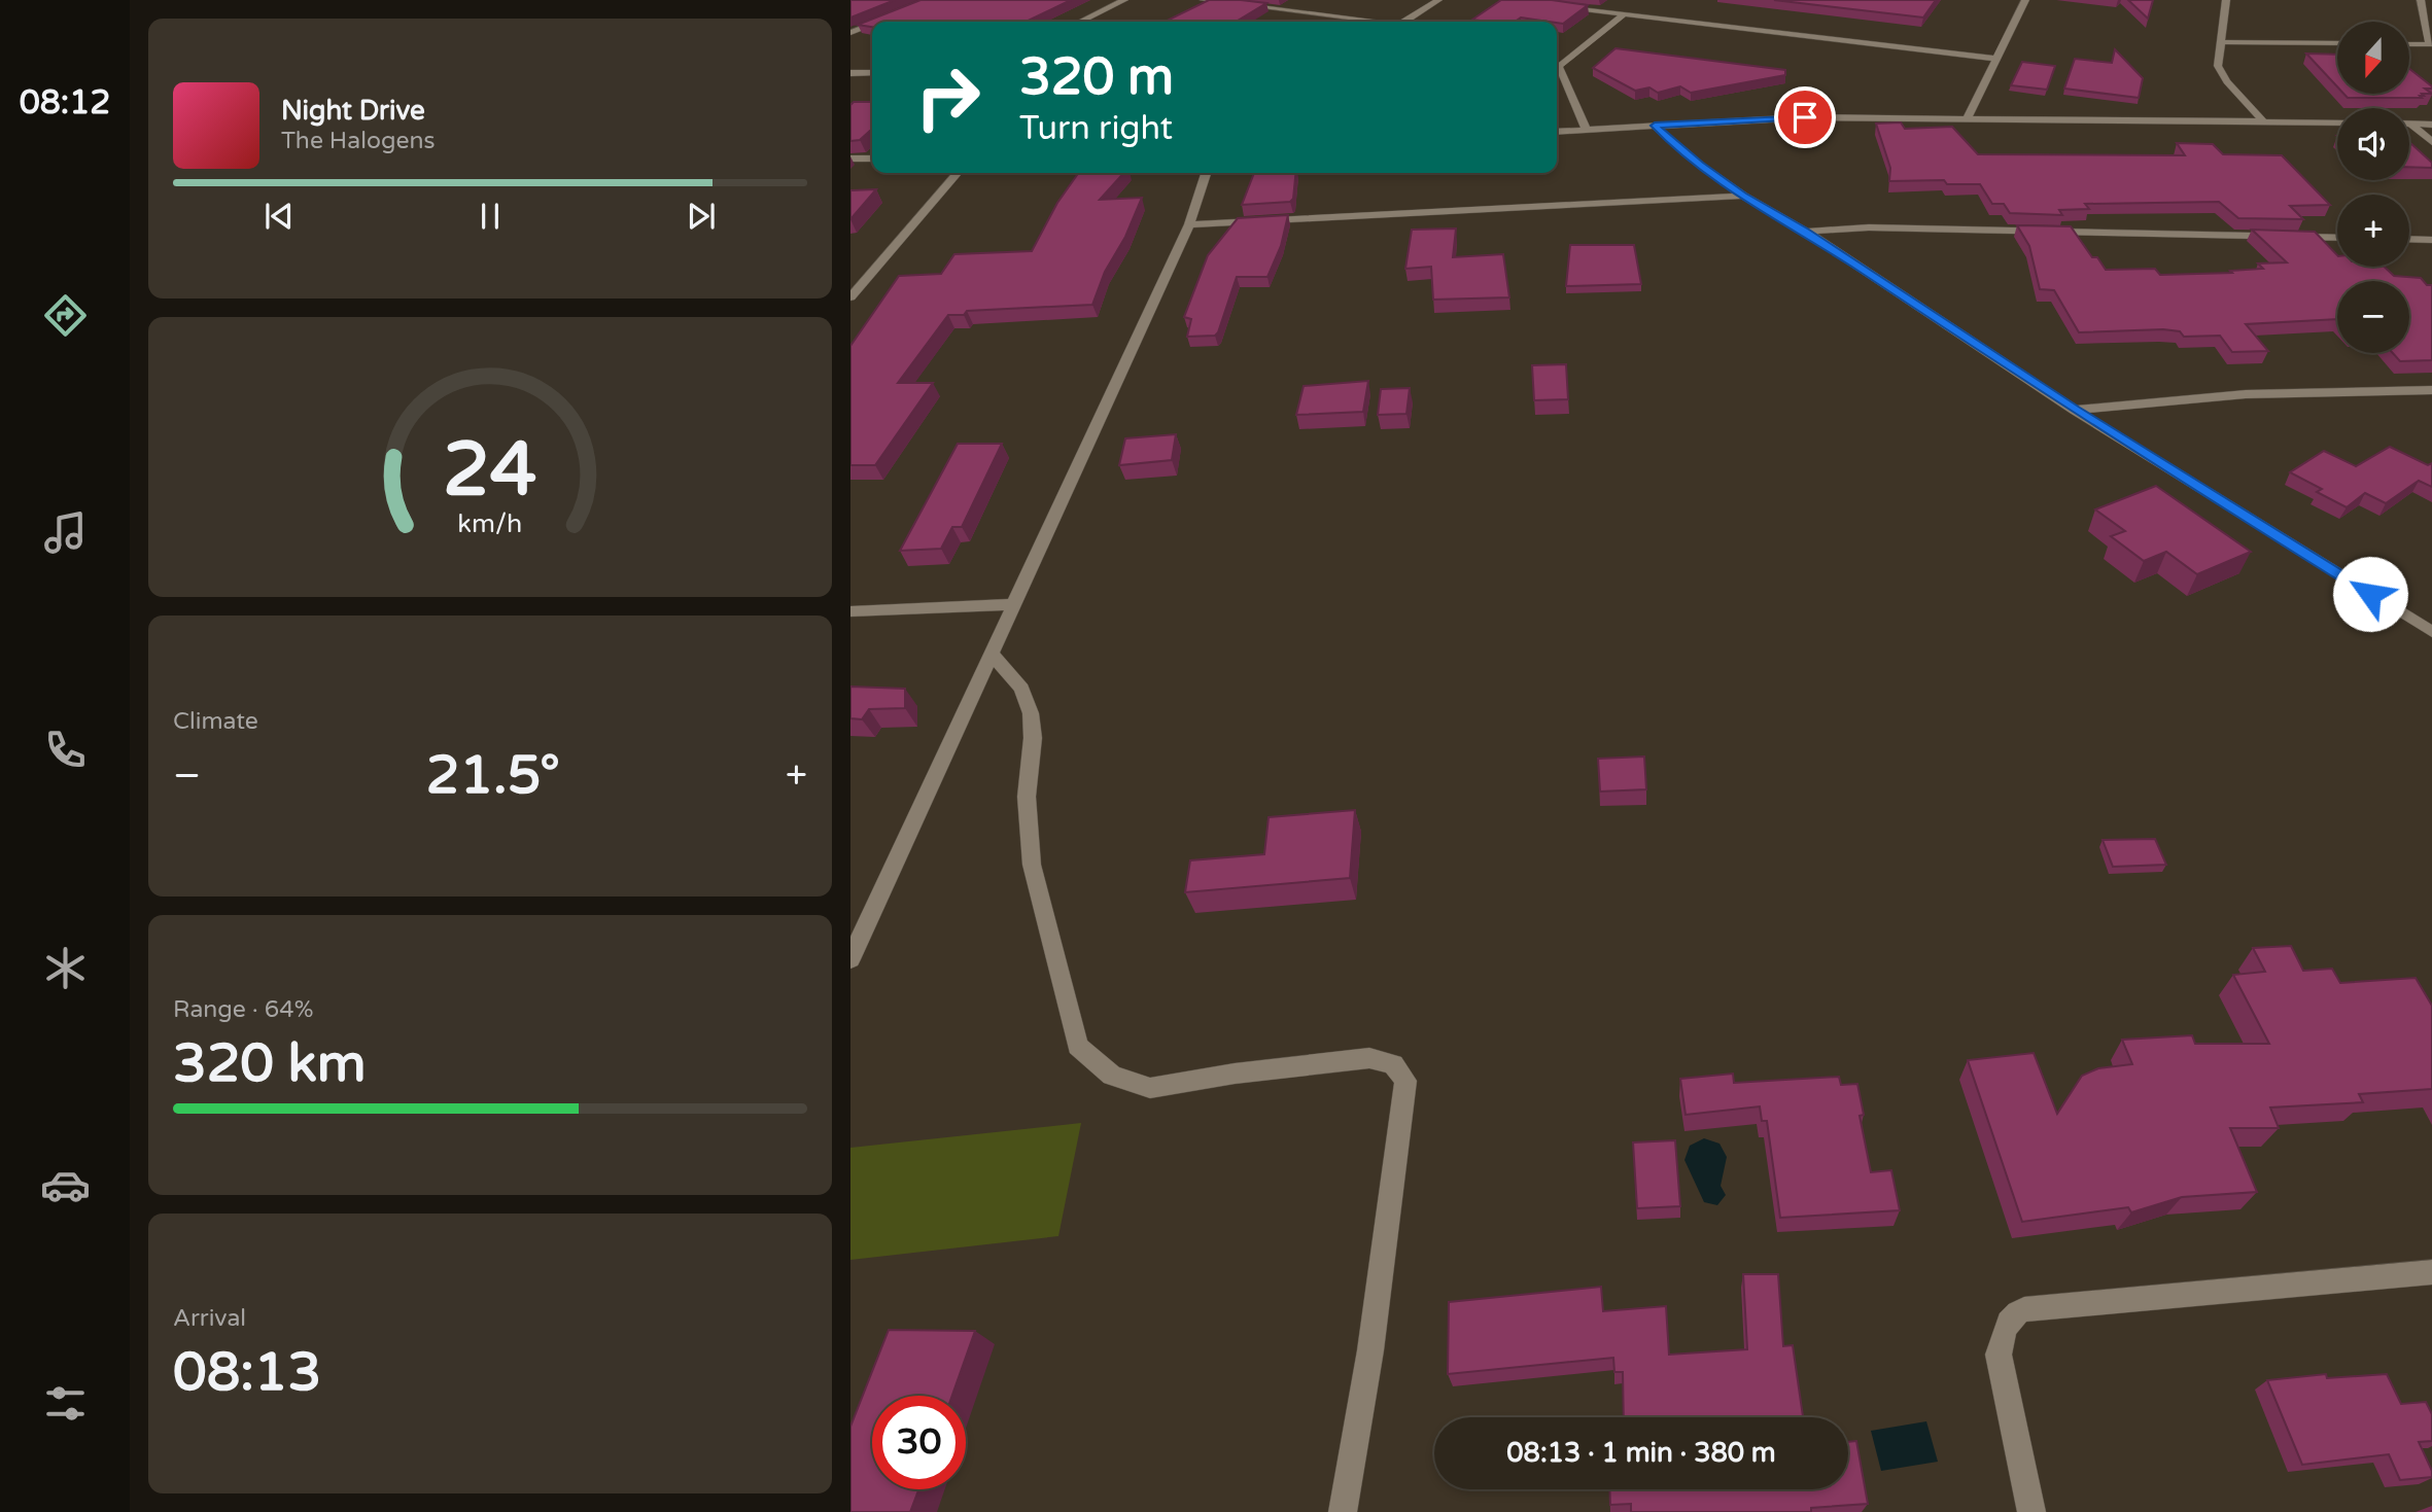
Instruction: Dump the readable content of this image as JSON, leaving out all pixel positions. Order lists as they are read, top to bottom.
{
  "north": "bottom",
  "page": {
    "tabs": "08:12",
    "map_buttons": ["+", "−"],
    "turn": ["320 m", "Turn right"],
    "song": ["Night Drive", "The Halogens"],
    "tile": [
      "Climate",
      ["Range · 64%", "320 km"],
      ["Arrival", "08:13"]
    ],
    "heat": ["−", "21.5°", "+"],
    "limit": "30",
    "trip": "08:13 · 1 min · 380 m",
    "gauge": ["24", "km/h"]
  }
}
